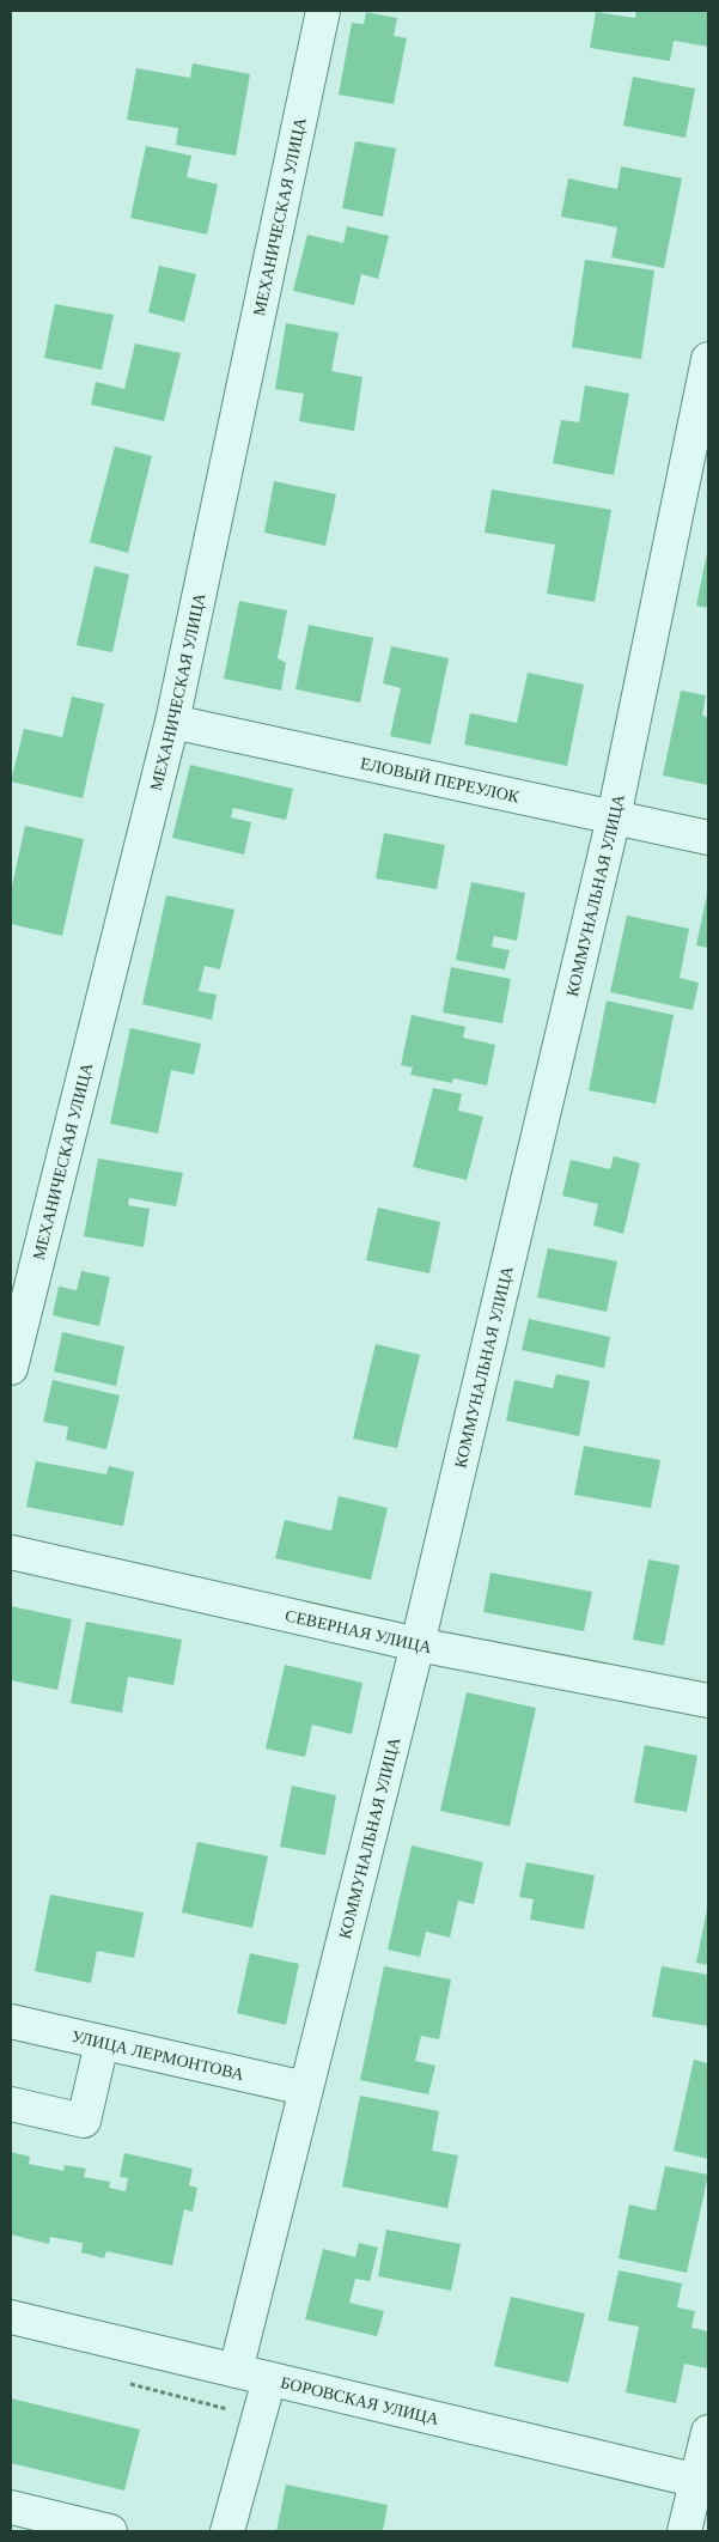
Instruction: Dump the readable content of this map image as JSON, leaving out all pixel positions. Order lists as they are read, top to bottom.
{
  "streets": {
    "street": [
      "МЕХАНИЧЕСКАЯ УЛИЦА",
      "ЕЛОВЫЙ ПЕРЕУЛОК",
      "КОММУНАЛЬНАЯ УЛИЦА",
      "СЕВЕРНАЯ УЛИЦА",
      "УЛИЦА ЛЕРМОНТОВА",
      "БОРОВСКАЯ УЛИЦА"
    ]
  },
  "crossings": [
    ["МЕХАНИЧЕСКАЯ УЛИЦА", "ЕЛОВЫЙ ПЕРЕУЛОК"],
    ["ЕЛОВЫЙ ПЕРЕУЛОК", "КОММУНАЛЬНАЯ УЛИЦА"],
    ["КОММУНАЛЬНАЯ УЛИЦА", "СЕВЕРНАЯ УЛИЦА"],
    ["КОММУНАЛЬНАЯ УЛИЦА", "УЛИЦА ЛЕРМОНТОВА"],
    ["КОММУНАЛЬНАЯ УЛИЦА", "БОРОВСКАЯ УЛИЦА"]
  ]
}
